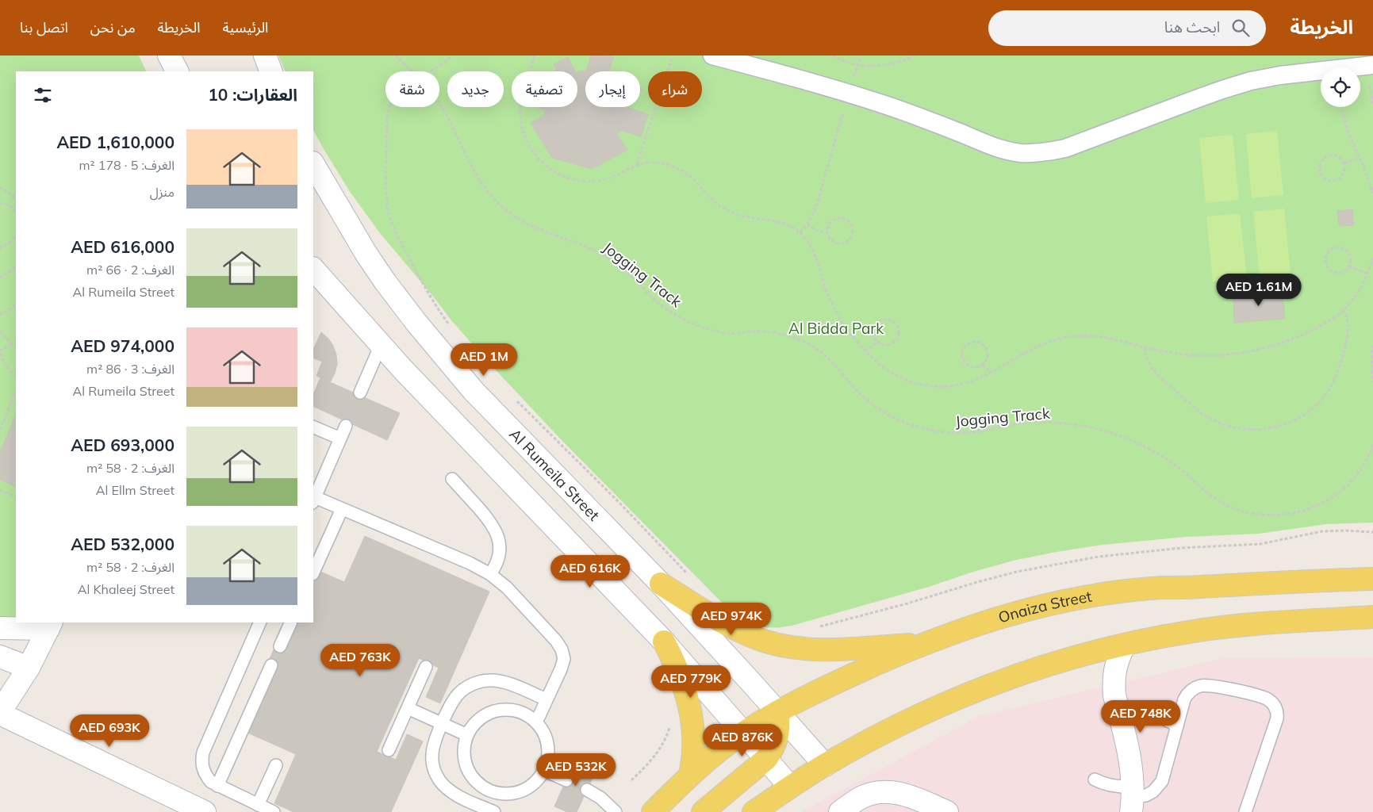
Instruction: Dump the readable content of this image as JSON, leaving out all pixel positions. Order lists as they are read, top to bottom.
{
  "streets": {
    "main road": ["Onaiza Street"],
    "street": ["Al Rumeila Street"],
    "path": ["Jogging Track"]
  },
  "crossings": [
    ["Al Rumeila Street", "Onaiza Street"]
  ],
  "parks": ["Al Bidda Park"],
  "page": {
    "header": "الخريطة",
    "search": "ابحث هنا",
    "nav": [
      "الرئيسية",
      "الخريطة",
      "من نحن",
      "اتصل بنا"
    ],
    "chip": [
      "شراء",
      "إيجار",
      "تصفية",
      "جديد",
      "شقة"
    ],
    "heading": "العقارات: 10",
    "list": [
      {
        "name": "AED 1,610,000",
        "note": "الغرف: 5 · 178 m² · منزل"
      },
      {
        "name": "AED 616,000",
        "note": "الغرف: 2 · 66 m² · Al Rumeila Street"
      },
      {
        "name": "AED 974,000",
        "note": "الغرف: 3 · 86 m² · Al Rumeila Street"
      },
      {
        "name": "AED 693,000",
        "note": "الغرف: 2 · 58 m² · Al Ellm Street"
      },
      {
        "name": "AED 532,000",
        "note": "الغرف: 2 · 58 m² · Al Khaleej Street"
      }
    ],
    "price": [
      "AED 1.61M",
      "AED 1M",
      "AED 616K",
      "AED 974K",
      "AED 763K",
      "AED 779K",
      "AED 748K",
      "AED 693K",
      "AED 876K",
      "AED 532K"
    ]
  }
}
